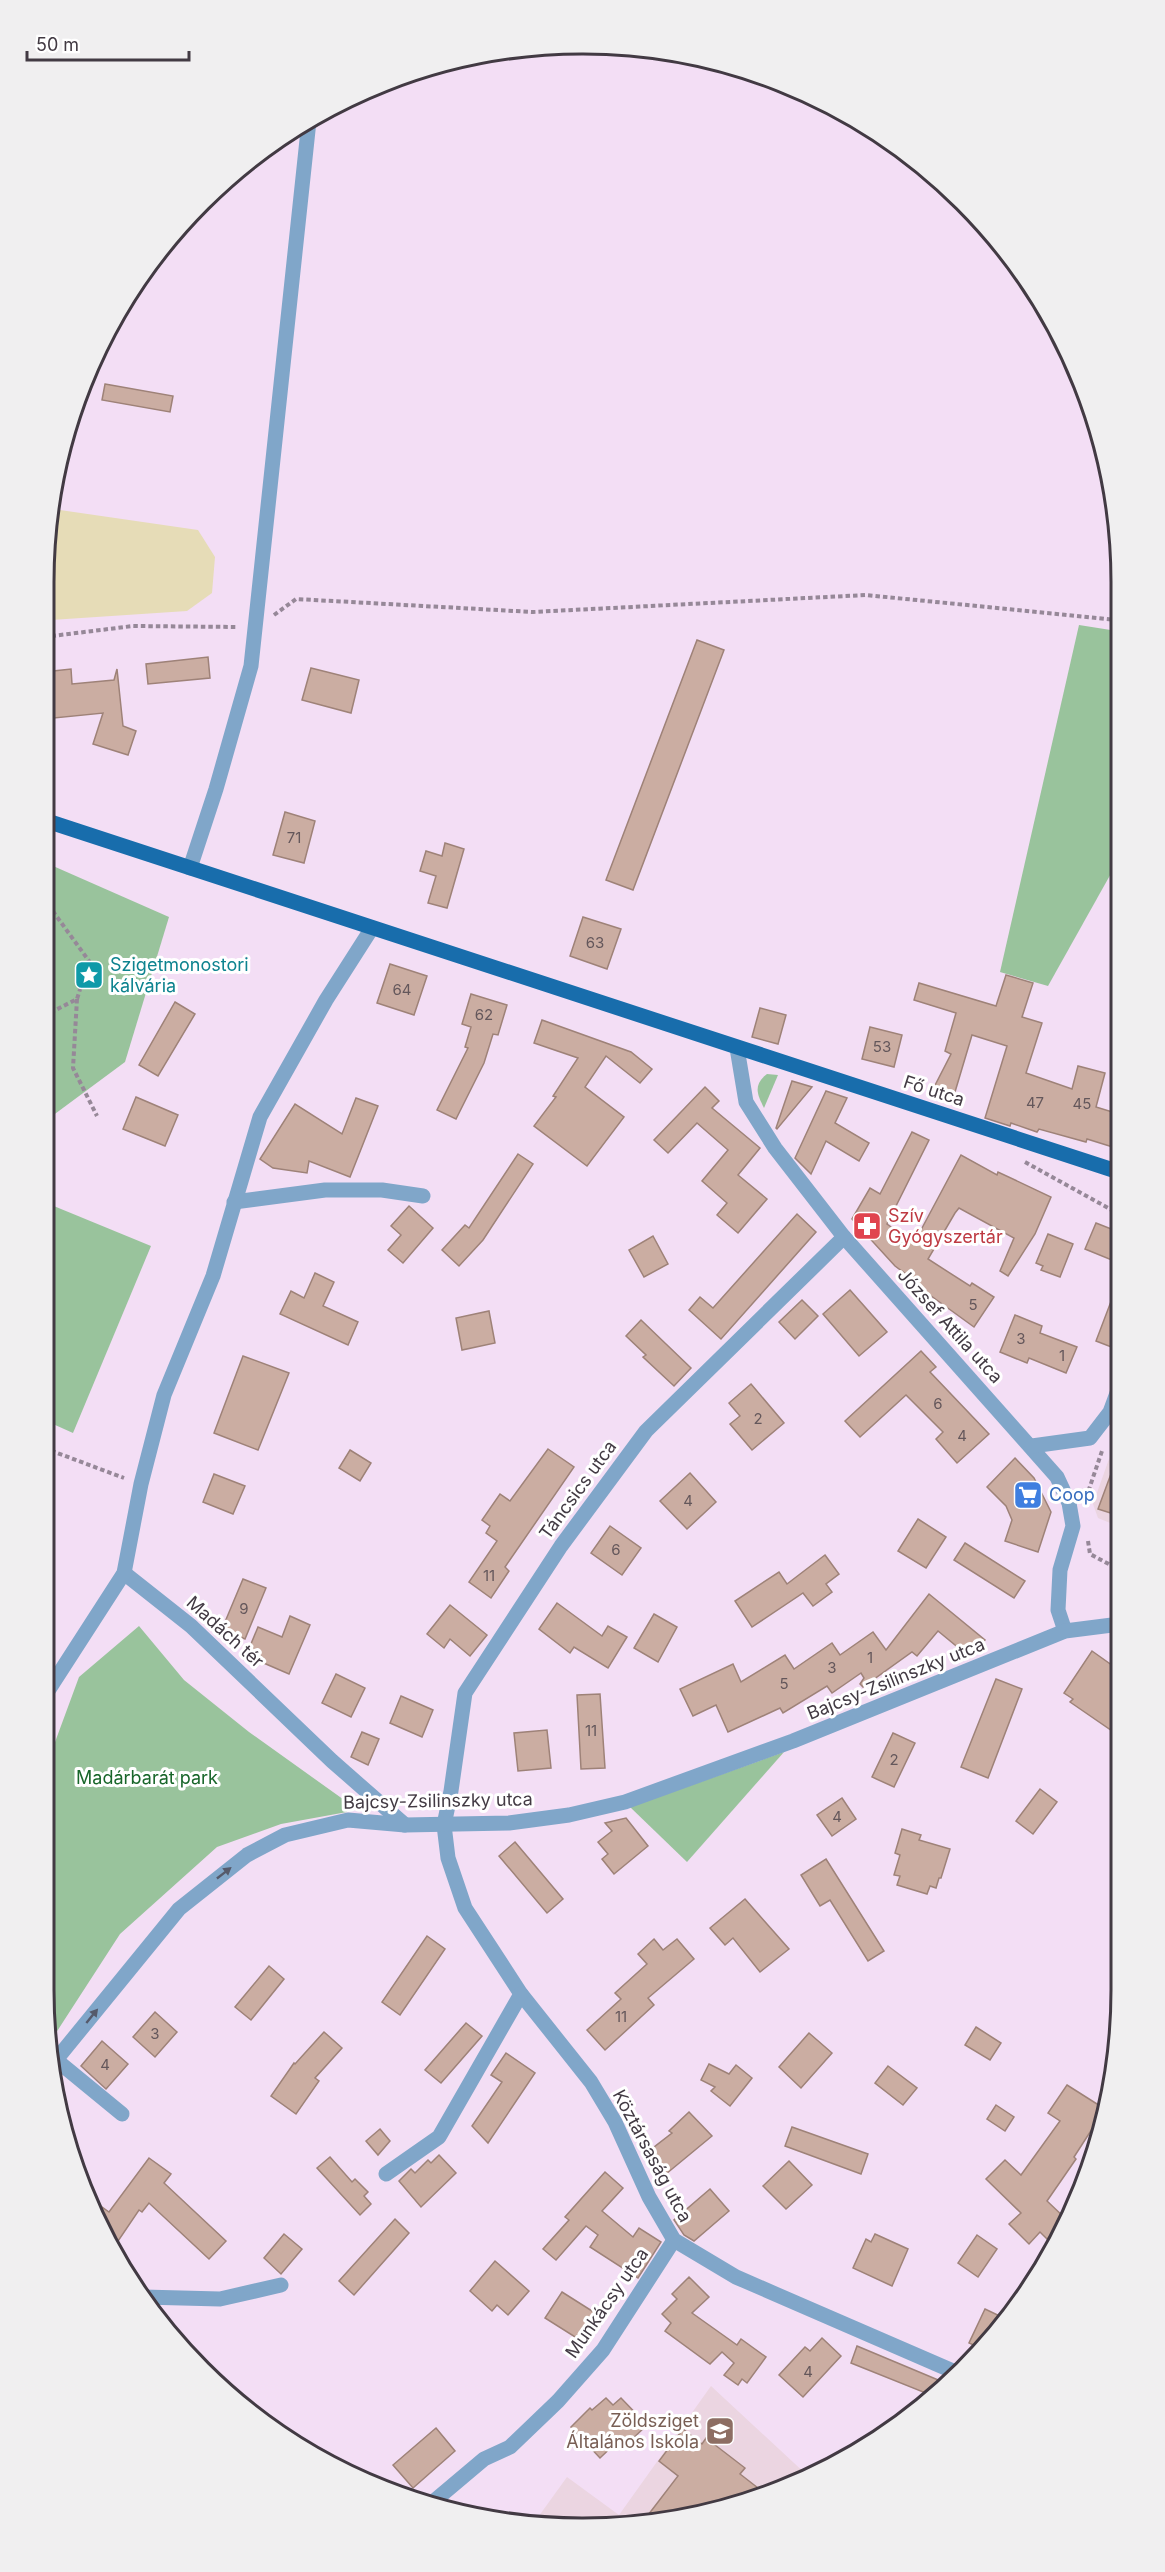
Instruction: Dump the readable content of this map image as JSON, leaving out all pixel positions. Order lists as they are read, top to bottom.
{
  "streets": {
    "main road": ["Fő utca"],
    "street": [
      "József Attila utca",
      "Táncsics utca",
      "Madách tér",
      "Bajcsy-Zsilinszky utca",
      "Köztársaság utca",
      "Munkácsy utca"
    ]
  },
  "crossings": [
    ["Fő utca", "József Attila utca"],
    ["József Attila utca", "Táncsics utca"],
    ["József Attila utca", "Bajcsy-Zsilinszky utca"],
    ["Táncsics utca", "Bajcsy-Zsilinszky utca"],
    ["Táncsics utca", "Köztársaság utca"],
    ["Madách tér", "Bajcsy-Zsilinszky utca"],
    ["Bajcsy-Zsilinszky utca", "Köztársaság utca"],
    ["Köztársaság utca", "Munkácsy utca"]
  ],
  "one_way": ["Bajcsy-Zsilinszky utca"],
  "parks": ["Madárbarát park"],
  "places": {
    "place": ["Szigetmonostori kálvária"],
    "pharmacy": ["Szív Gyógyszertár"],
    "supermarket": ["Coop"],
    "school or university": ["Zöldsziget Általános Iskola"]
  },
  "house_numbers": [
    "71",
    "63",
    "64",
    "62",
    "53",
    "47",
    "45",
    "5",
    "3",
    "1",
    "6",
    "2",
    "4",
    "4",
    "6",
    "11",
    "9",
    "1",
    "3",
    "5",
    "11",
    "2",
    "4",
    "11",
    "3",
    "4",
    "4"
  ],
  "scale_bar": "50 m"
}
